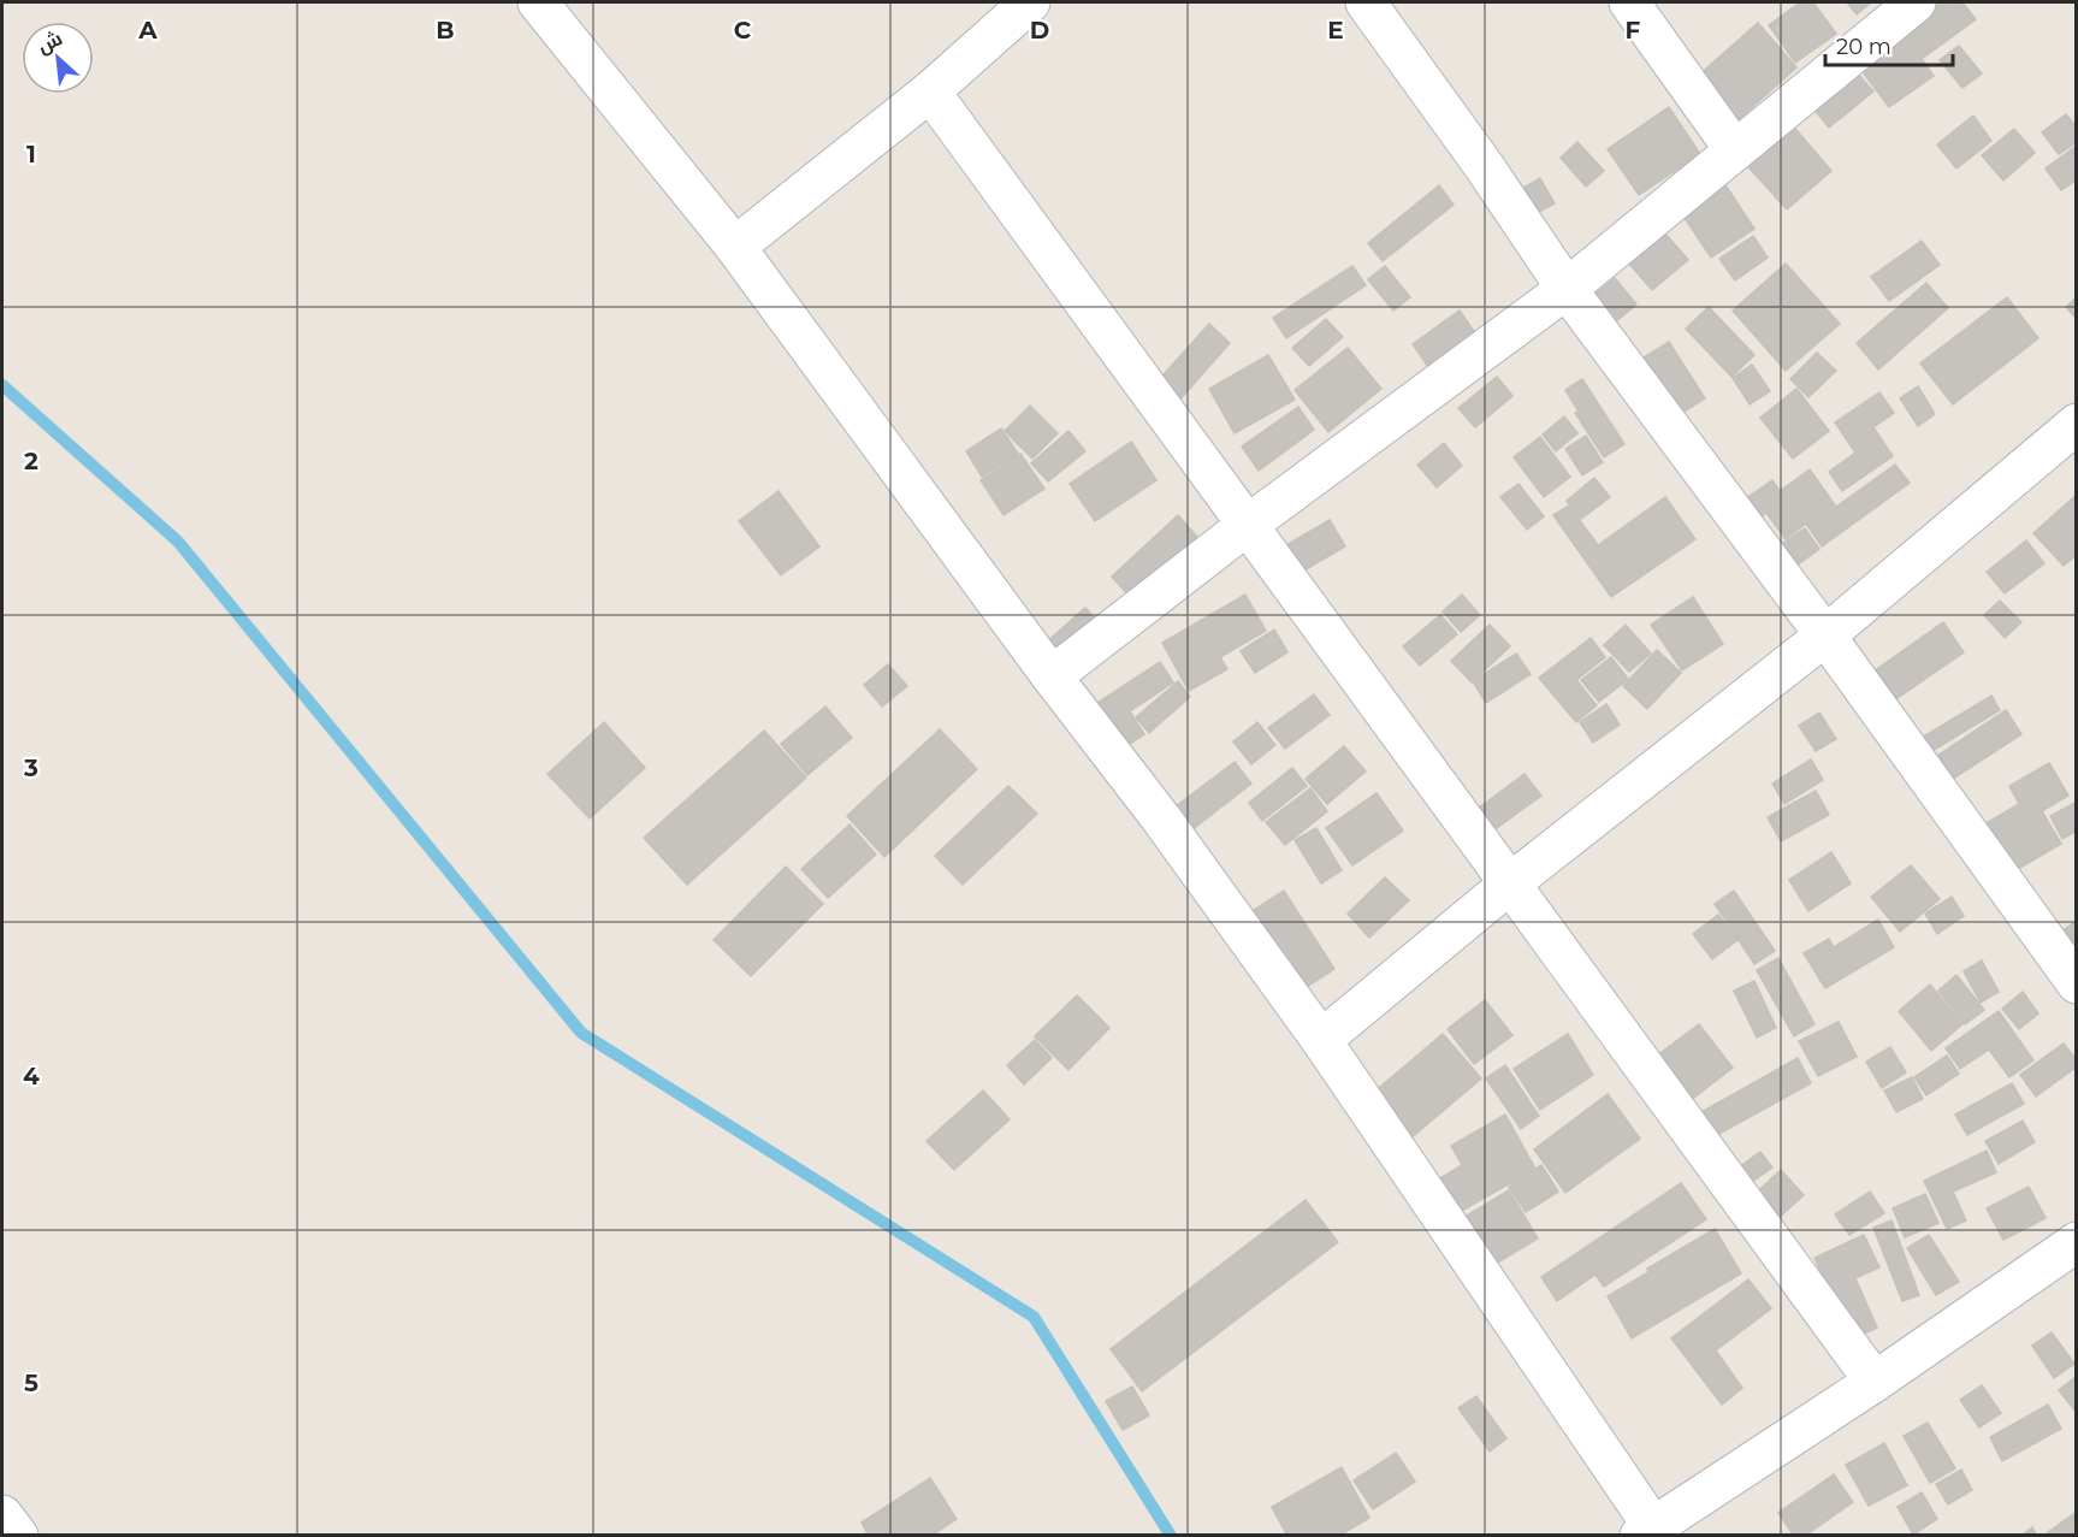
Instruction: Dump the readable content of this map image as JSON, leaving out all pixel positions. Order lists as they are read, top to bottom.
{
  "scale_bar": "20 m",
  "north": "top left",
  "grid": {
    "columns": [
      "A",
      "B",
      "C",
      "D",
      "E",
      "F"
    ],
    "rows": [
      "1",
      "2",
      "3",
      "4",
      "5"
    ]
  }
}
